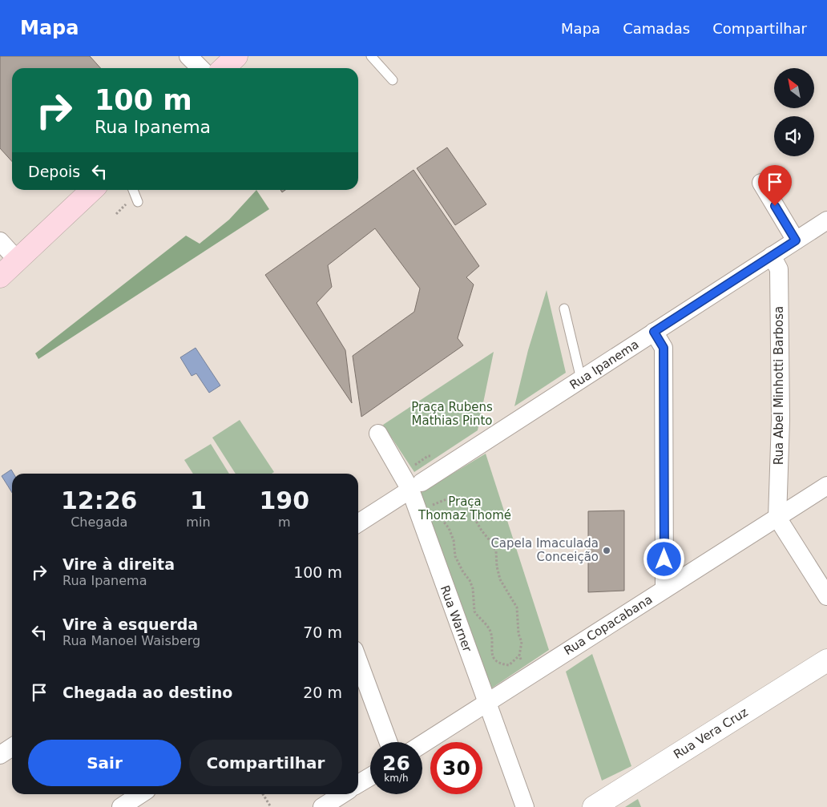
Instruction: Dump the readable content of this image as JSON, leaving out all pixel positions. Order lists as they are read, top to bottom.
{
  "streets": {
    "street": [
      "Rua Ipanema",
      "Rua Abel Minhotti Barbosa",
      "Rua Warner",
      "Rua Copacabana",
      "Rua Vera Cruz"
    ]
  },
  "crossings": [
    ["Rua Ipanema", "Rua Abel Minhotti Barbosa"],
    ["Rua Ipanema", "Rua Warner"],
    ["Rua Abel Minhotti Barbosa", "Rua Copacabana"],
    ["Rua Warner", "Rua Copacabana"]
  ],
  "parks": ["Praça Rubens Mathias Pinto", "Praça Thomaz Thomé"],
  "places": ["Capela Imaculada Conceição"],
  "north": "top left",
  "page": {
    "header": "Mapa",
    "nav": ["Mapa", "Camadas", "Compartilhar"],
    "turn": ["100 m", "Rua Ipanema"],
    "then": "Depois",
    "eta": [
      "12:26",
      "Chegada",
      "1",
      "min",
      "190",
      "m"
    ],
    "list": [
      {
        "name": "Vire à direita",
        "note": "Rua Ipanema",
        "value": "100 m"
      },
      {
        "name": "Vire à esquerda",
        "note": "Rua Manoel Waisberg",
        "value": "70 m"
      },
      {
        "name": "Chegada ao destino",
        "value": "20 m"
      }
    ],
    "buttons": ["Sair", "Compartilhar"],
    "speed": "26 km/h",
    "limit": "30"
  }
}
